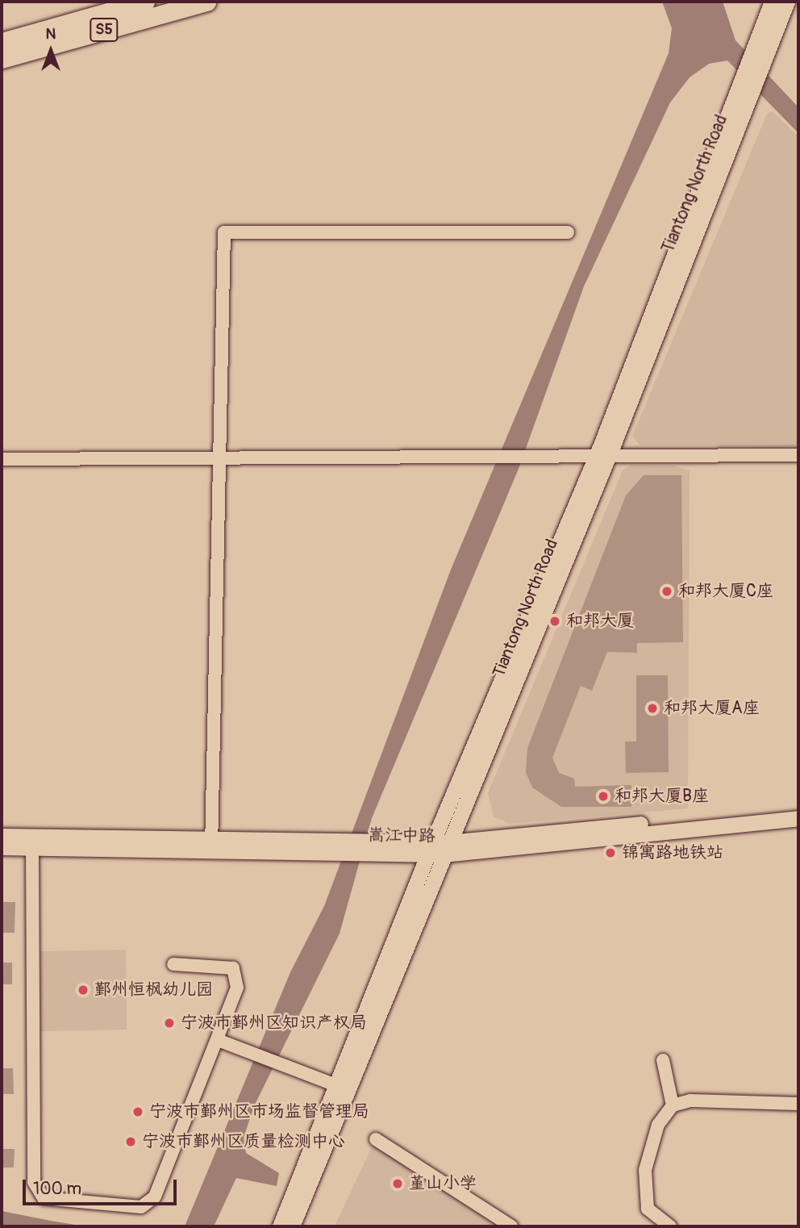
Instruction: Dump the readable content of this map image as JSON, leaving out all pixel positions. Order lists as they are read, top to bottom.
{
  "streets": {
    "highway": ["S5"],
    "main road": ["Tiantong North Road", "嵩江中路"]
  },
  "crossings": [
    ["Tiantong North Road", "嵩江中路"]
  ],
  "places": [
    "和邦大厦C座",
    "和邦大厦",
    "和邦大厦A座",
    "和邦大厦B座",
    "锦寓路地铁站",
    "鄞州恒枫幼儿园",
    "宁波市鄞州区知识产权局",
    "宁波市鄞州区市场监督管理局",
    "宁波市鄞州区质量检测中心",
    "堇山小学"
  ],
  "scale_bar": "100 m",
  "north": "top"
}
